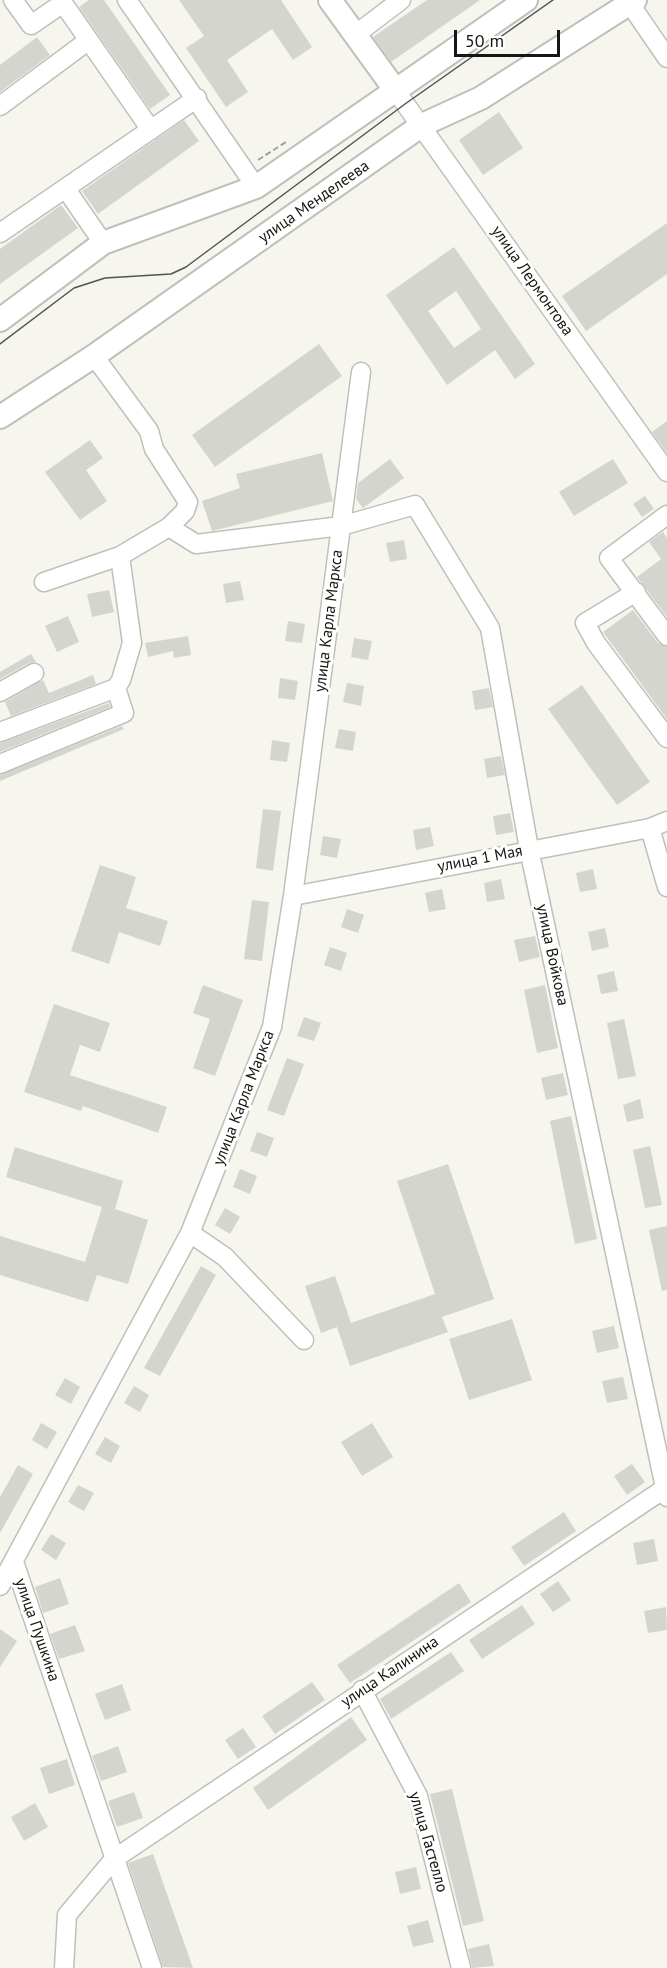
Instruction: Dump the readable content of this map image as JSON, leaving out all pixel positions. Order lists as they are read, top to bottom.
{
  "streets": {
    "main road": ["улица Менделеева"],
    "street": [
      "улица Лермонтова",
      "улица Карла Маркса",
      "улица 1 Мая",
      "улица Войкова",
      "улица Пушкина",
      "улица Калинина",
      "улица Гастелло"
    ]
  },
  "crossings": [
    ["улица Менделеева", "улица Лермонтова"],
    ["улица Карла Маркса", "улица 1 Мая"],
    ["улица Карла Маркса", "улица Войкова"],
    ["улица Карла Маркса", "улица Пушкина"],
    ["улица 1 Мая", "улица Войкова"],
    ["улица Войкова", "улица Калинина"],
    ["улица Пушкина", "улица Калинина"],
    ["улица Калинина", "улица Гастелло"]
  ],
  "scale_bar": "50 m"
}
